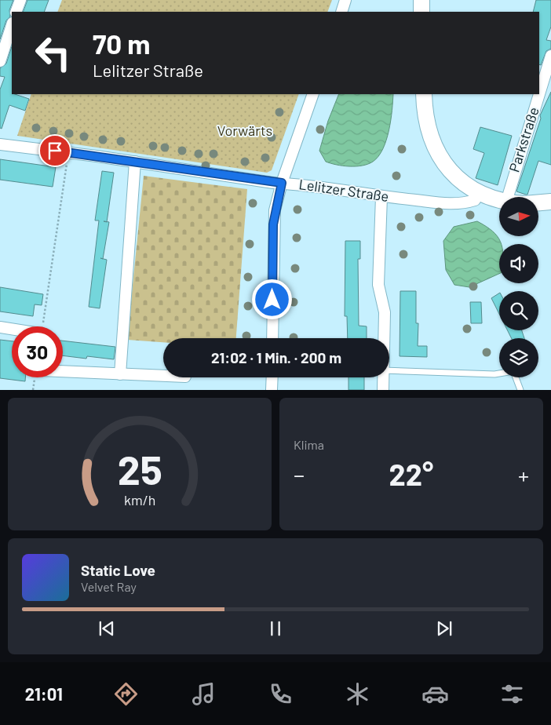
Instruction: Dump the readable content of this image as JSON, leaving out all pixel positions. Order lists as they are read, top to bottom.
{
  "streets": {
    "street": ["Parkstraße", "Lelitzer Straße"]
  },
  "parks": ["Vorwärts"],
  "north": "right",
  "page": {
    "turn": ["70 m", "Lelitzer Straße"],
    "limit": "30",
    "trip": "21:02 · 1 Min. · 200 m",
    "tile": "Klima",
    "heat": ["−", "22°", "+"],
    "song": ["Static Love", "Velvet Ray"],
    "tabs": "21:01",
    "gauge": ["25", "km/h"]
  }
}
